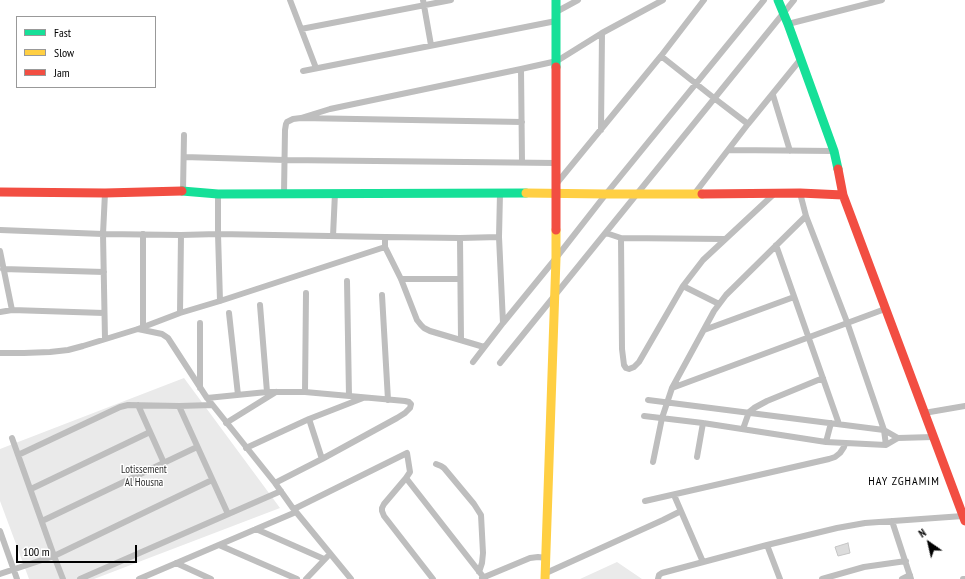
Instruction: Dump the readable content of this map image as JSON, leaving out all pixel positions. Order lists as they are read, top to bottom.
{
  "districts": ["HAY ZGHAMIM"],
  "parks": ["Lotissement Al Housna"],
  "legend": ["Fast", "Slow", "Jam"],
  "scale_bar": "100 m",
  "north": "top left"
}
